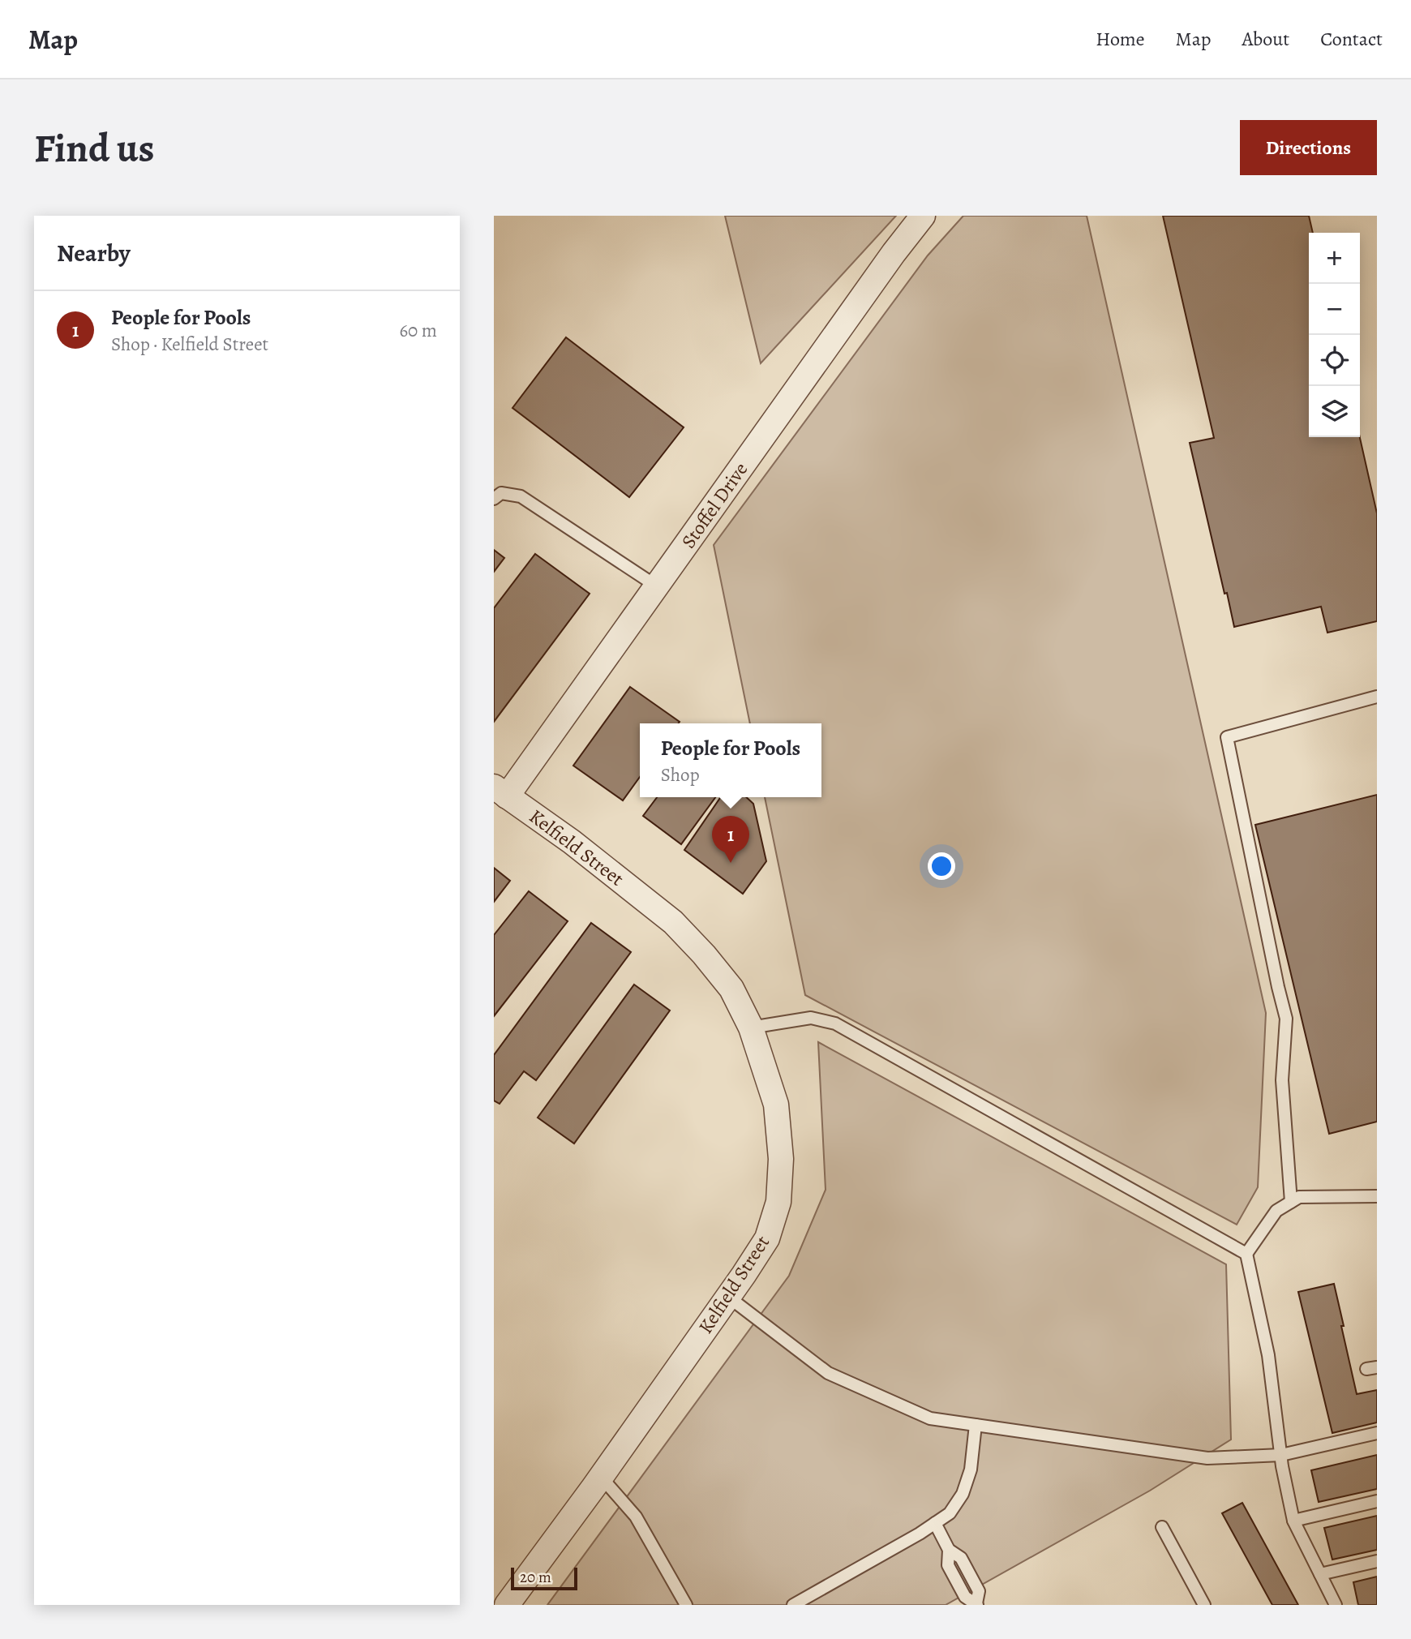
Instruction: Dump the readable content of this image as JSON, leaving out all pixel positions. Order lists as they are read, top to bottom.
{
  "streets": {
    "street": ["Stoffel Drive", "Kelfield Street"]
  },
  "crossings": [
    ["Stoffel Drive", "Kelfield Street"]
  ],
  "scale_bar": "20 m",
  "page": {
    "header": "Map",
    "nav": [
      "Home",
      "Map",
      "About",
      "Contact"
    ],
    "buttons": "Directions",
    "title": "Find us",
    "heading": "Nearby",
    "map_buttons": ["+", "−"],
    "list": [
      {
        "mark": "1",
        "name": "People for Pools",
        "note": "Shop · Kelfield Street",
        "value": "60 m"
      }
    ],
    "popup": ["People for Pools", "Shop"],
    "pins": "1",
    "scale": "20 m"
  }
}
